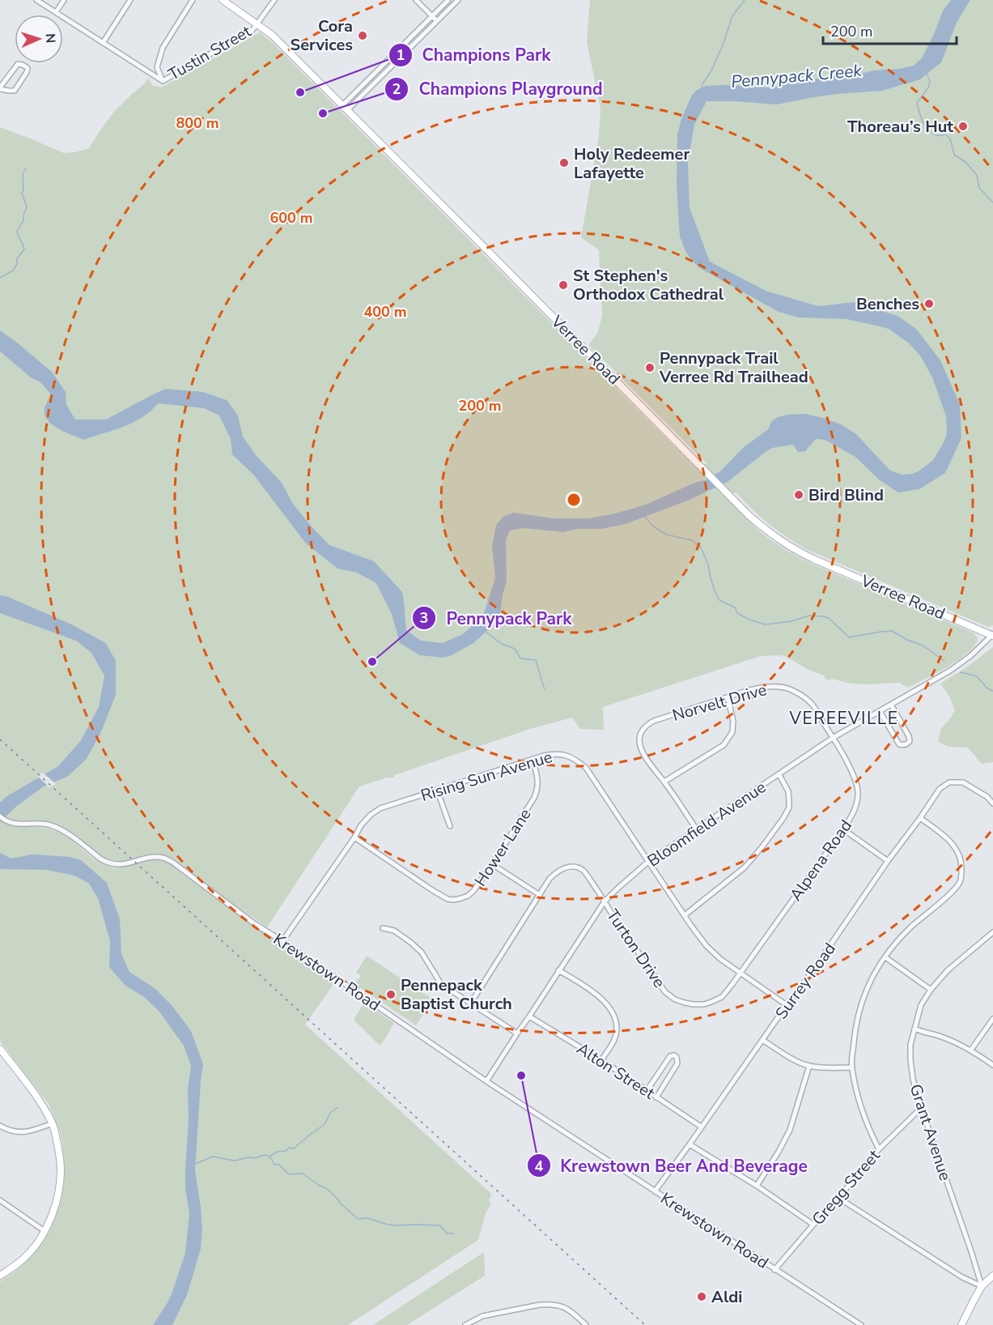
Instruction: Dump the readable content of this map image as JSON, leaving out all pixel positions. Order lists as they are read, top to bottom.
{
  "streets": {
    "main road": ["Verree Road"],
    "street": [
      "Tustin Street",
      "Norvelt Drive",
      "Rising Sun Avenue",
      "Bloomfield Avenue",
      "Hower Lane",
      "Alpena Road",
      "Turton Drive",
      "Krewstown Road",
      "Surrey Road",
      "Alton Street",
      "Grant Avenue",
      "Gregg Street"
    ]
  },
  "crossings": [
    ["Tustin Street", "Verree Road"],
    ["Verree Road", "Bloomfield Avenue"],
    ["Norvelt Drive", "Bloomfield Avenue"],
    ["Norvelt Drive", "Alpena Road"],
    ["Rising Sun Avenue", "Bloomfield Avenue"],
    ["Rising Sun Avenue", "Hower Lane"],
    ["Rising Sun Avenue", "Alpena Road"],
    ["Rising Sun Avenue", "Turton Drive"],
    ["Rising Sun Avenue", "Krewstown Road"],
    ["Rising Sun Avenue", "Surrey Road"],
    ["Bloomfield Avenue", "Alpena Road"],
    ["Bloomfield Avenue", "Turton Drive"],
    ["Bloomfield Avenue", "Krewstown Road"],
    ["Bloomfield Avenue", "Alton Street"],
    ["Alpena Road", "Turton Drive"],
    ["Krewstown Road", "Surrey Road"],
    ["Krewstown Road", "Gregg Street"],
    ["Surrey Road", "Alton Street"],
    ["Grant Avenue", "Gregg Street"]
  ],
  "districts": ["VEREEVILLE"],
  "water": ["Pennypack Creek"],
  "places": [
    "Cora Services",
    "Champions Park",
    "Champions Playground",
    "Thoreau’s Hut",
    "Holy Redeemer Lafayette",
    "St Stephen's Orthodox Cathedral",
    "Benches",
    "Pennypack Trail Verree Rd Trailhead",
    "Bird Blind",
    "Pennypack Park",
    "Pennepack Baptist Church",
    "Krewstown Beer And Beverage",
    "Aldi"
  ],
  "scale_bar": "200 m",
  "north": "right",
  "rings": [
    "800 m",
    "600 m",
    "400 m",
    "200 m"
  ]
}
